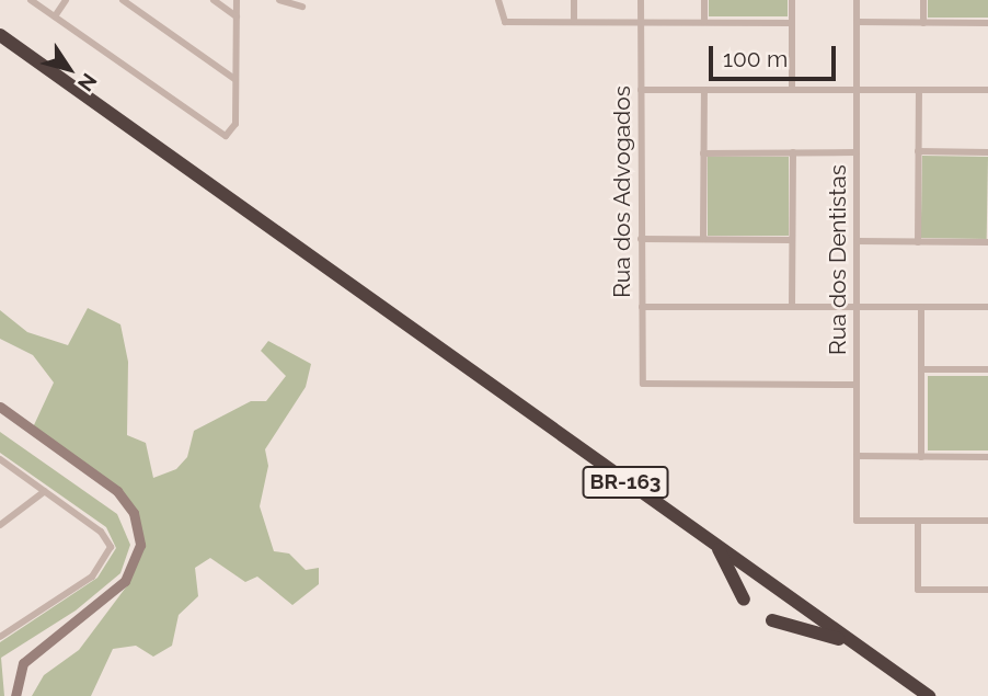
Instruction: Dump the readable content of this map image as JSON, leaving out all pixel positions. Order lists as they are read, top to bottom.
{
  "streets": {
    "highway": ["BR-163"],
    "street": ["Rua dos Advogados", "Rua dos Dentistas"]
  },
  "crossings": [
    ["Rua dos Advogados", "Rua dos Dentistas"]
  ],
  "scale_bar": "100 m",
  "north": "bottom right"
}
